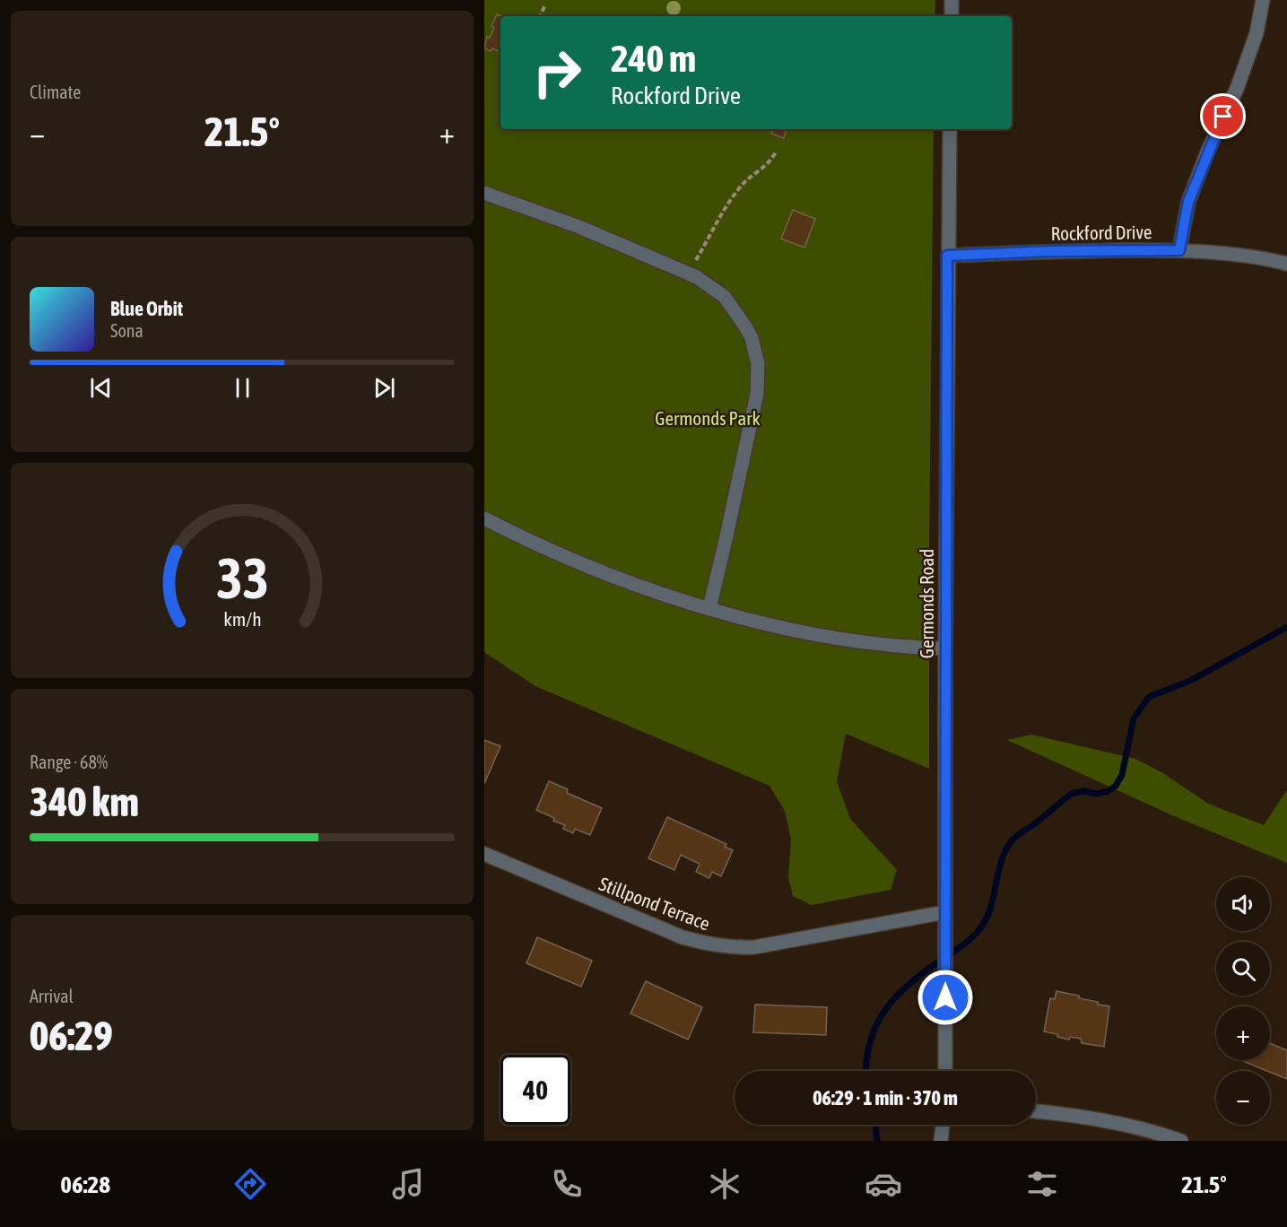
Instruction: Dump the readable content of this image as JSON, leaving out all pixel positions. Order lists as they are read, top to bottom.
{
  "streets": {
    "street": ["Rockford Drive", "Germonds Road", "Stillpond Terrace"]
  },
  "crossings": [
    ["Rockford Drive", "Germonds Road"],
    ["Germonds Road", "Stillpond Terrace"]
  ],
  "parks": ["Germonds Park"],
  "page": {
    "tile": [
      "Climate",
      ["Range · 68%", "340 km"],
      ["Arrival", "06:29"]
    ],
    "turn": ["240 m", "Rockford Drive"],
    "heat": ["−", "21.5°", "+"],
    "song": ["Blue Orbit", "Sona"],
    "map_buttons": ["+", "−"],
    "limit": "40",
    "trip": "06:29 · 1 min · 370 m",
    "tabs": ["06:28", "21.5°"],
    "gauge": ["33", "km/h"]
  }
}
